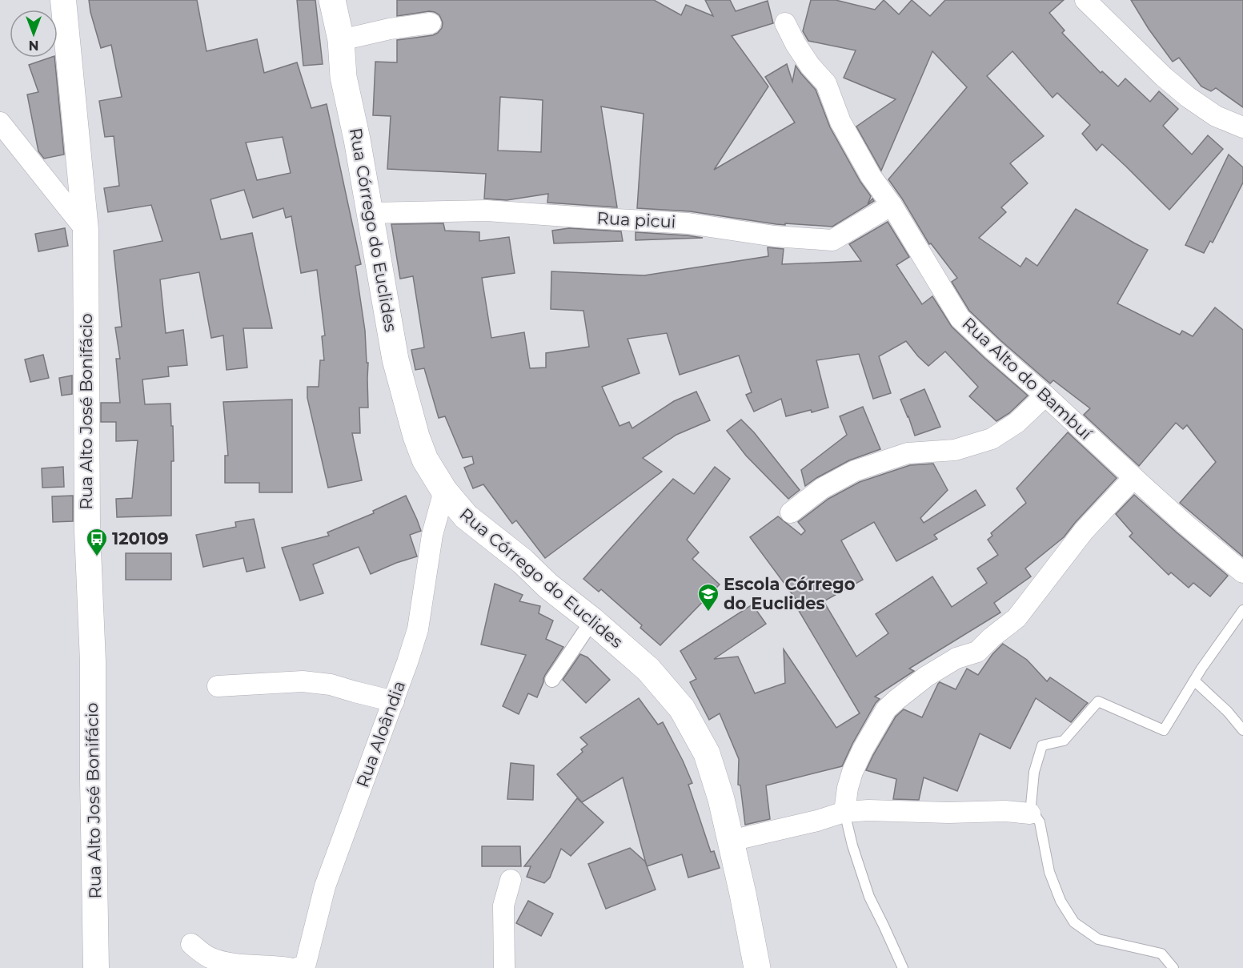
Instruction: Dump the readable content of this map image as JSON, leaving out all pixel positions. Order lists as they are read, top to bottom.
{
  "streets": {
    "main road": ["Rua Córrego do Euclides"],
    "street": [
      "Rua picui",
      "Rua Alto do Bambuí",
      "Rua Alto José Bonifácio",
      "Rua Aloândia"
    ]
  },
  "crossings": [
    ["Rua picui", "Rua Córrego do Euclides"],
    ["Rua picui", "Rua Alto do Bambuí"],
    ["Rua Córrego do Euclides", "Rua Aloândia"]
  ],
  "places": {
    "bus stop": ["120109"],
    "school or university": ["Escola Córrego do Euclides"]
  },
  "north": "bottom"
}
